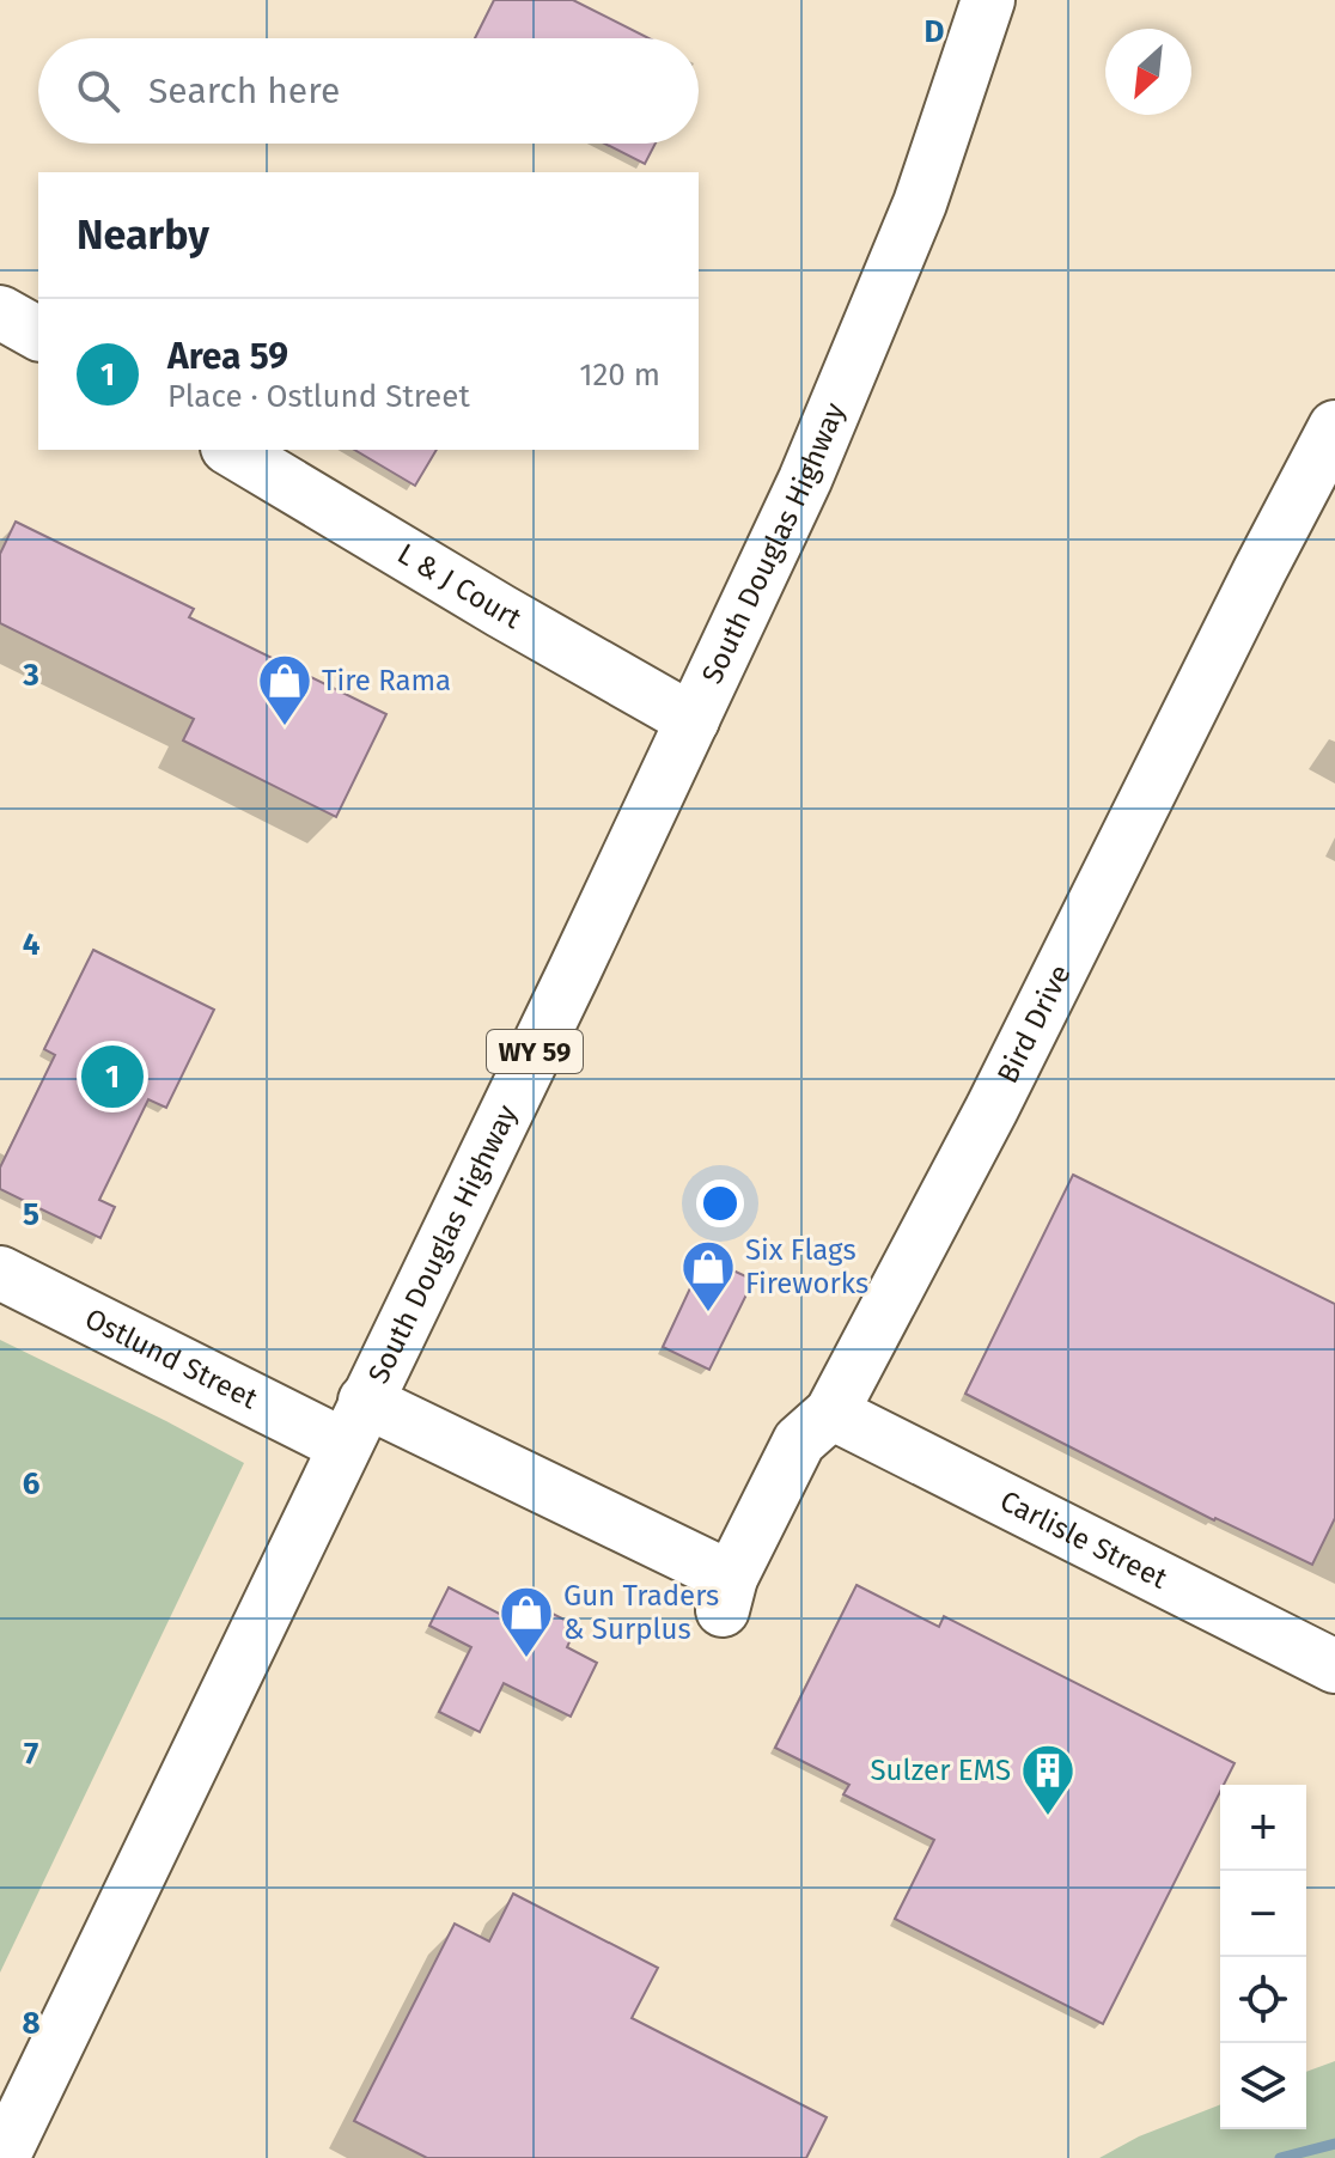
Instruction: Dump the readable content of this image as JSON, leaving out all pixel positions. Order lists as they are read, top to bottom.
{
  "streets": {
    "main road": [
      "South Douglas Highway",
      "L & J Court",
      "Bird Drive",
      "WY 59",
      "Ostlund Street",
      "Carlisle Street"
    ]
  },
  "crossings": [
    ["South Douglas Highway", "L & J Court"],
    ["South Douglas Highway", "Bird Drive"],
    ["South Douglas Highway", "Ostlund Street"],
    ["Bird Drive", "Ostlund Street"],
    ["Bird Drive", "Carlisle Street"]
  ],
  "places": {
    "shop": ["Tire Rama", "Six Flags Fireworks", "Gun Traders & Surplus"],
    "building": ["Sulzer EMS"]
  },
  "north": "bottom left",
  "page": {
    "search": "Search here",
    "heading": "Nearby",
    "list": [
      {
        "mark": "1",
        "name": "Area 59",
        "note": "Place · Ostlund Street",
        "value": "120 m"
      }
    ],
    "pins": "1",
    "map_buttons": ["+", "−"]
  },
  "grid": {
    "columns": ["D"],
    "rows": [
      "3",
      "4",
      "5",
      "6",
      "7",
      "8"
    ]
  }
}
